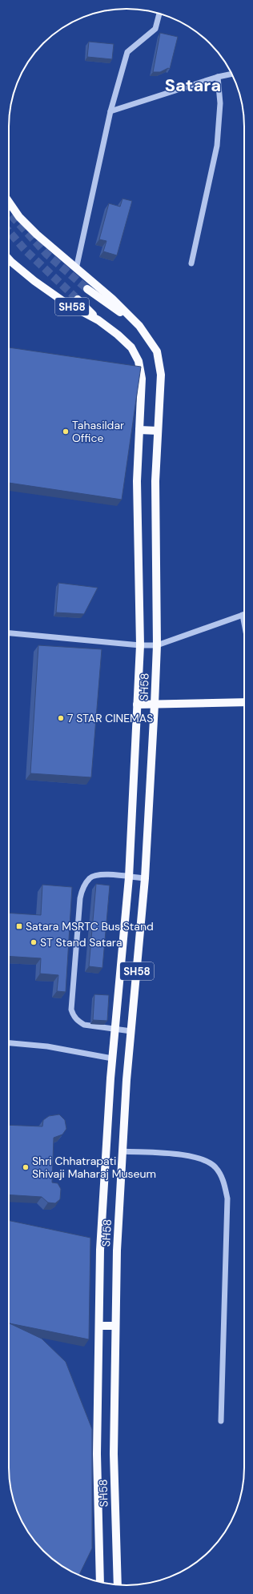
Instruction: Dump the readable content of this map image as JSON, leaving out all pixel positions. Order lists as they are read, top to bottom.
{
  "streets": {
    "main road": ["SH58"]
  },
  "districts": ["Satara"],
  "places": {
    "other": [
      "Tahasildar Office",
      "7 STAR CINEMAS",
      "ST Stand Satara",
      "Shri Chhatrapati Shivaji Maharaj Museum"
    ],
    "transit": ["Satara MSRTC Bus Stand"]
  }
}
